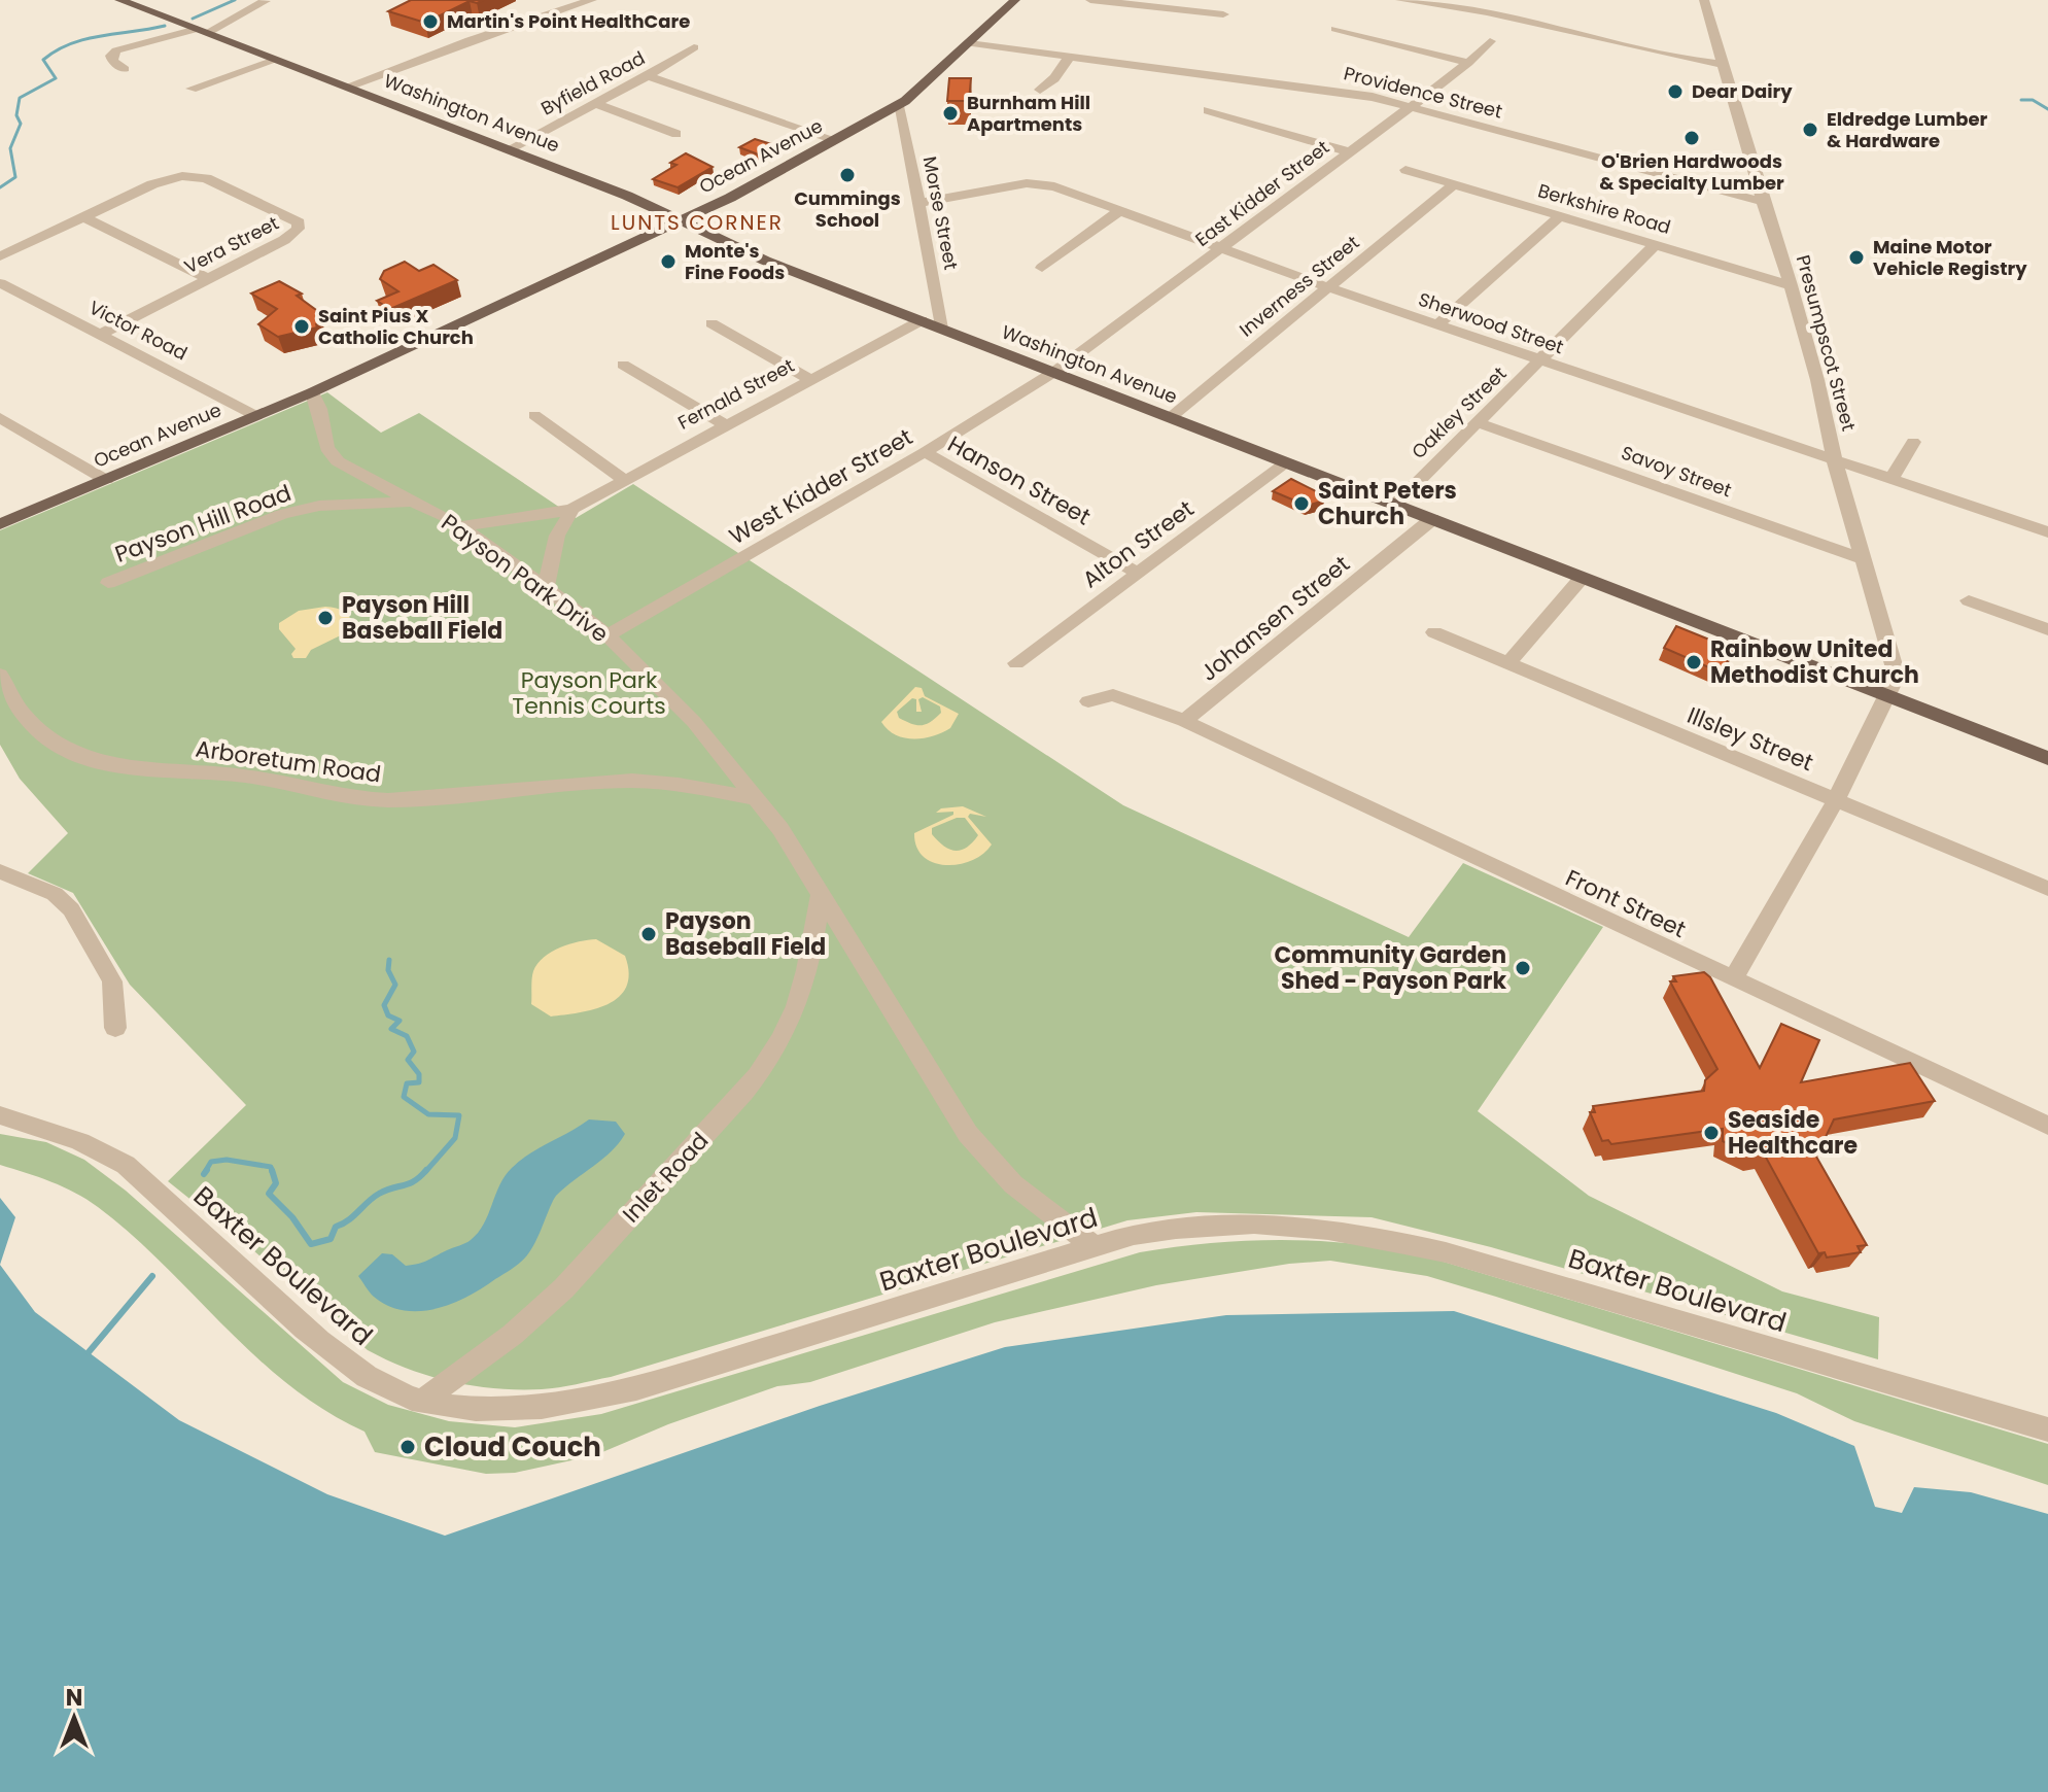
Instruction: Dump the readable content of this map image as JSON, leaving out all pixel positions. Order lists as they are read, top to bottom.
{
  "streets": {
    "main road": ["Washington Avenue", "Ocean Avenue"],
    "street": [
      "Byfield Road",
      "Providence Street",
      "East Kidder Street",
      "Berkshire Road",
      "Morse Street",
      "Vera Street",
      "Inverness Street",
      "Sherwood Street",
      "Victor Road",
      "Presumpscot Street",
      "Fernald Street",
      "Oakley Street",
      "Savoy Street",
      "Hanson Street",
      "West Kidder Street",
      "Payson Hill Road",
      "Alton Street",
      "Payson Park Drive",
      "Johansen Street",
      "Illsley Street",
      "Arboretum Road",
      "Front Street",
      "Inlet Road",
      "Baxter Boulevard"
    ]
  },
  "crossings": [
    ["Byfield Road", "Washington Avenue"],
    ["Providence Street", "Ocean Avenue"],
    ["Providence Street", "East Kidder Street"],
    ["Providence Street", "Presumpscot Street"],
    ["Washington Avenue", "Ocean Avenue"],
    ["Washington Avenue", "East Kidder Street"],
    ["Washington Avenue", "Morse Street"],
    ["Washington Avenue", "Inverness Street"],
    ["Washington Avenue", "Presumpscot Street"],
    ["Washington Avenue", "Fernald Street"],
    ["Washington Avenue", "Oakley Street"],
    ["Washington Avenue", "West Kidder Street"],
    ["Washington Avenue", "Alton Street"],
    ["Washington Avenue", "Johansen Street"],
    ["Ocean Avenue", "Morse Street"],
    ["Ocean Avenue", "Victor Road"],
    ["Ocean Avenue", "Payson Park Drive"],
    ["East Kidder Street", "Sherwood Street"],
    ["East Kidder Street", "West Kidder Street"],
    ["Berkshire Road", "Inverness Street"],
    ["Berkshire Road", "Presumpscot Street"],
    ["Berkshire Road", "Oakley Street"],
    ["Morse Street", "Sherwood Street"],
    ["Vera Street", "Victor Road"],
    ["Inverness Street", "Sherwood Street"],
    ["Sherwood Street", "Presumpscot Street"],
    ["Sherwood Street", "Oakley Street"],
    ["Presumpscot Street", "Savoy Street"],
    ["Fernald Street", "Payson Park Drive"],
    ["Oakley Street", "Savoy Street"],
    ["Hanson Street", "West Kidder Street"],
    ["Hanson Street", "Alton Street"],
    ["West Kidder Street", "Payson Park Drive"],
    ["Payson Hill Road", "Payson Park Drive"],
    ["Payson Park Drive", "Arboretum Road"],
    ["Payson Park Drive", "Inlet Road"],
    ["Payson Park Drive", "Baxter Boulevard"],
    ["Johansen Street", "Front Street"],
    ["Inlet Road", "Baxter Boulevard"]
  ],
  "districts": ["LUNTS CORNER"],
  "parks": ["Payson Park Tennis Courts"],
  "places": [
    "Martin's Point HealthCare",
    "Dear Dairy",
    "Burnham Hill Apartments",
    "Eldredge Lumber & Hardware",
    "O'Brien Hardwoods & Specialty Lumber",
    "Cummings School",
    "Maine Motor Vehicle Registry",
    "Monte's Fine Foods",
    "Saint Pius X Catholic Church",
    "Saint Peters Church",
    "Payson Hill Baseball Field",
    "Rainbow United Methodist Church",
    "Payson Baseball Field",
    "Community Garden Shed - Payson Park",
    "Seaside Healthcare",
    "Cloud Couch"
  ],
  "north": "top"
}
